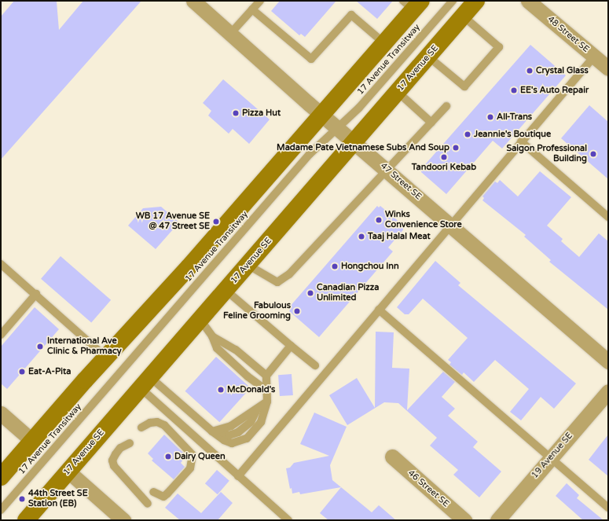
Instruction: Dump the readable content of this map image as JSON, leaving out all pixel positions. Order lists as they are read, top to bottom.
{
  "streets": {
    "main road": ["17 Avenue SE"],
    "street": [
      "48 Street SE",
      "47 Street SE",
      "19 Avenue SE",
      "46 Street SE"
    ],
    "lane": ["17 Avenue Transitway"]
  },
  "crossings": [
    ["17 Avenue Transitway", "47 Street SE"],
    ["17 Avenue SE", "47 Street SE"]
  ],
  "places": [
    "Crystal Glass",
    "EE's Auto Repair",
    "Pizza Hut",
    "All-Trans",
    "Jeannie's Boutique",
    "Madame Pate Vietnamese Subs And Soup",
    "Saigon Professional Building",
    "Tandoori Kebab",
    "Winks Convenience Store",
    "WB 17 Avenue SE @ 47 Street SE",
    "Taaj Halal Meat",
    "Hongchou Inn",
    "Canadian Pizza Unlimited",
    "Fabulous Feline Grooming",
    "International Ave Clinic & Pharmacy",
    "Eat-A-Pita",
    "McDonald's",
    "Dairy Queen",
    "44th Street SE Station (EB)"
  ]
}
